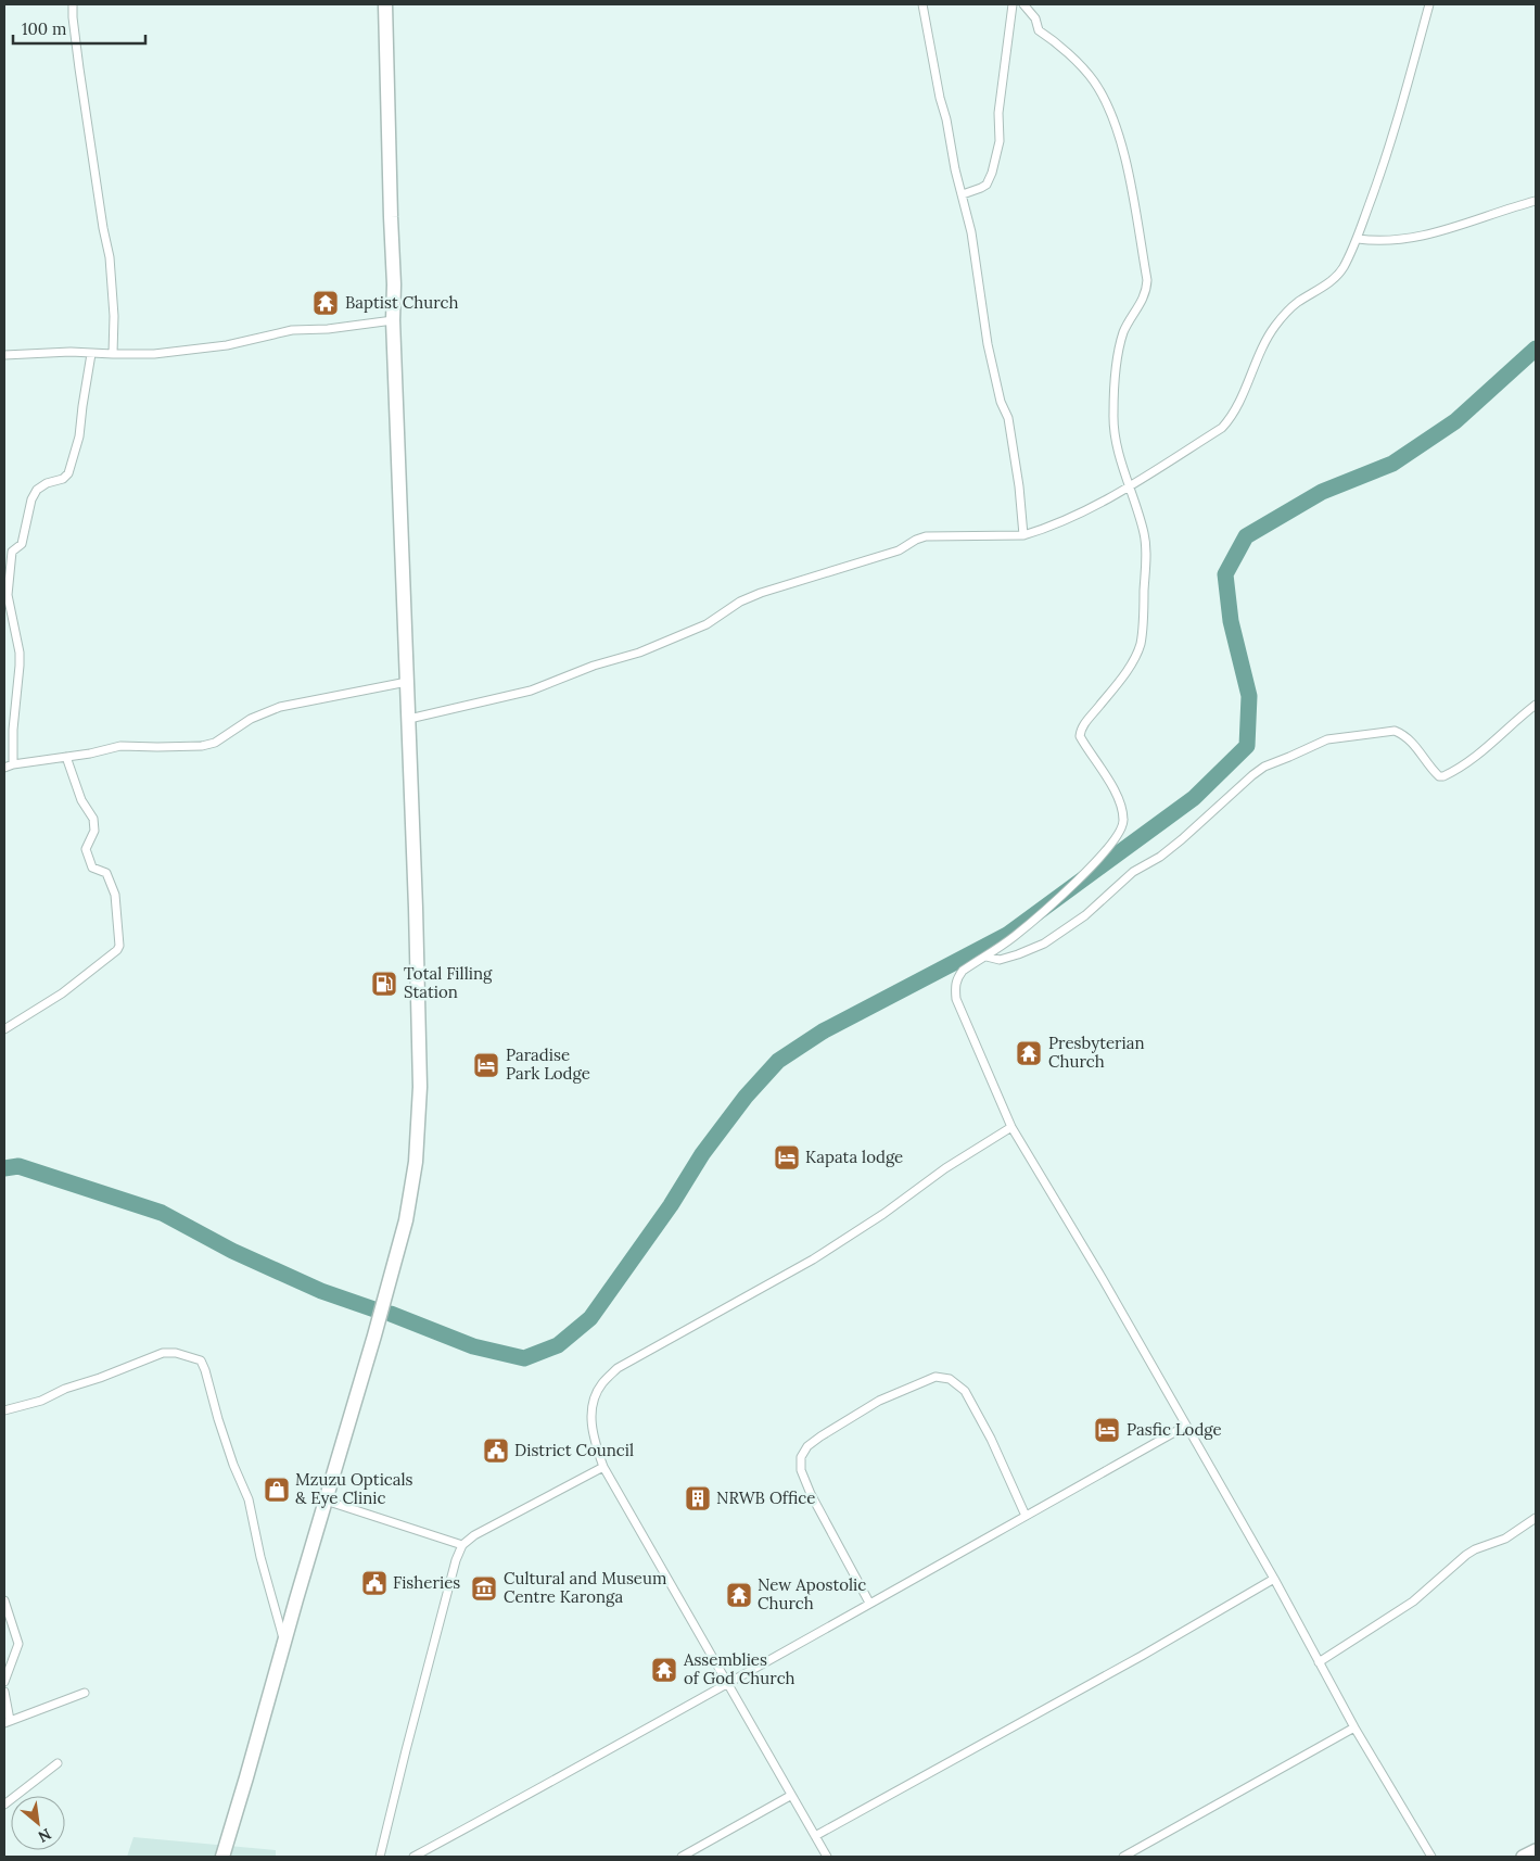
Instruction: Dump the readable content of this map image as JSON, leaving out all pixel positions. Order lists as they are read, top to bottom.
{
  "places": {
    "temple": [
      "Baptist Church",
      "Presbyterian Church",
      "New Apostolic Church",
      "Assemblies of God Church"
    ],
    "fuel station": ["Total Filling Station"],
    "hotel": ["Paradise Park Lodge", "Kapata lodge", "Pasfic Lodge"],
    "public building": ["District Council", "Fisheries"],
    "shop": ["Mzuzu Opticals & Eye Clinic"],
    "building": ["NRWB Office"],
    "museum": ["Cultural and Museum Centre Karonga"]
  },
  "scale_bar": "100 m",
  "north": "bottom right"
}
